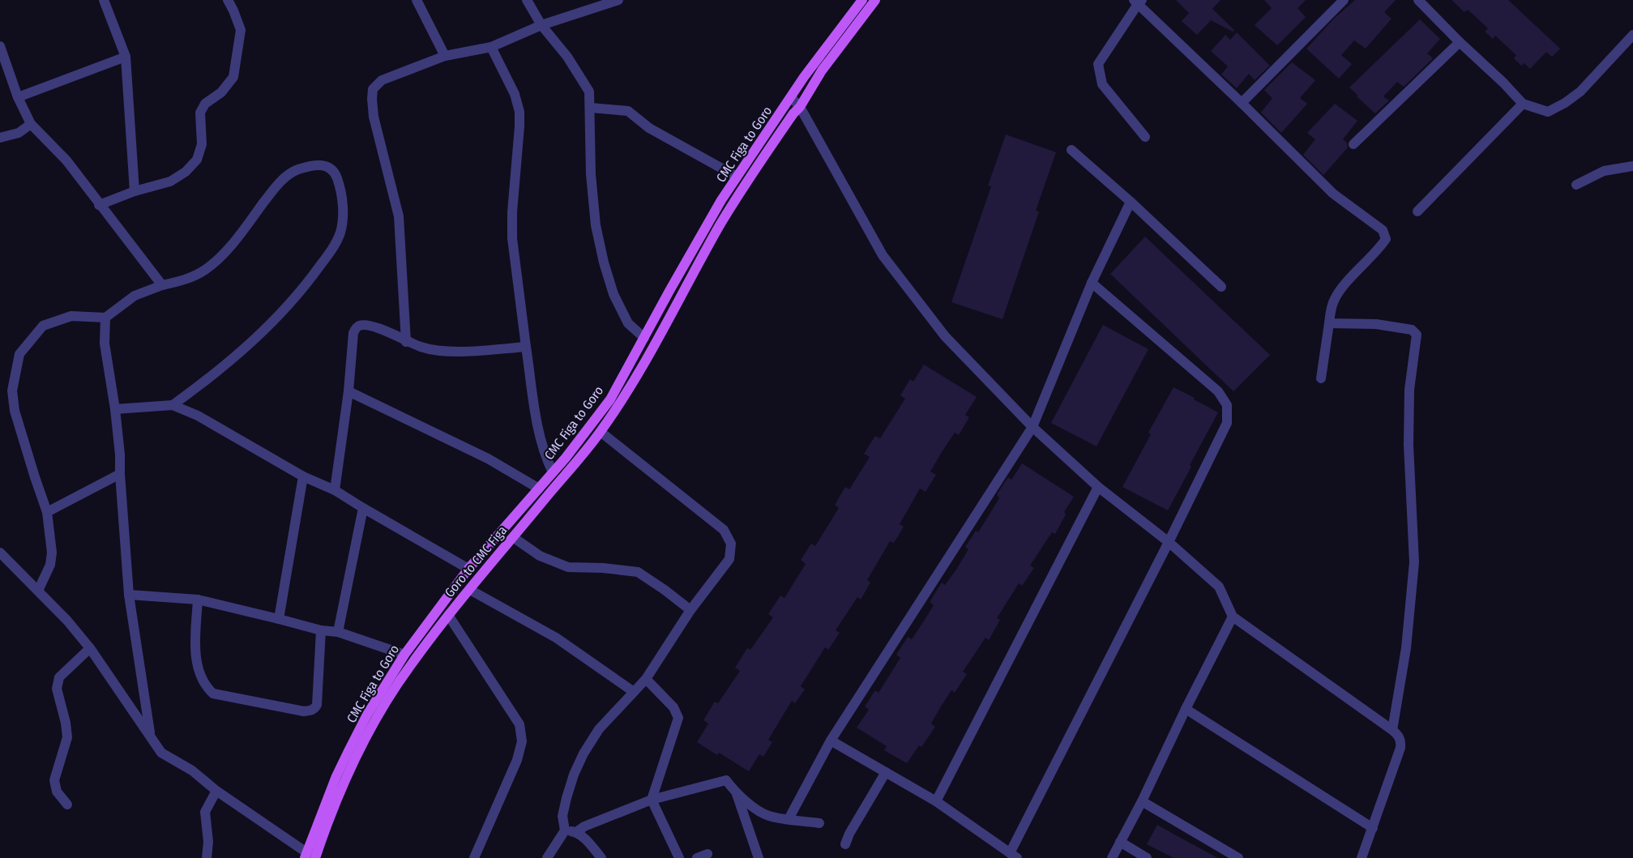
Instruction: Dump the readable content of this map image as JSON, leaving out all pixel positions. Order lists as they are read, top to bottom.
{
  "streets": {
    "main road": ["CMC Figa to Goro", "Goro to CMC Figa"]
  },
  "crossings": [
    ["CMC Figa to Goro", "Goro to CMC Figa"]
  ]
}
